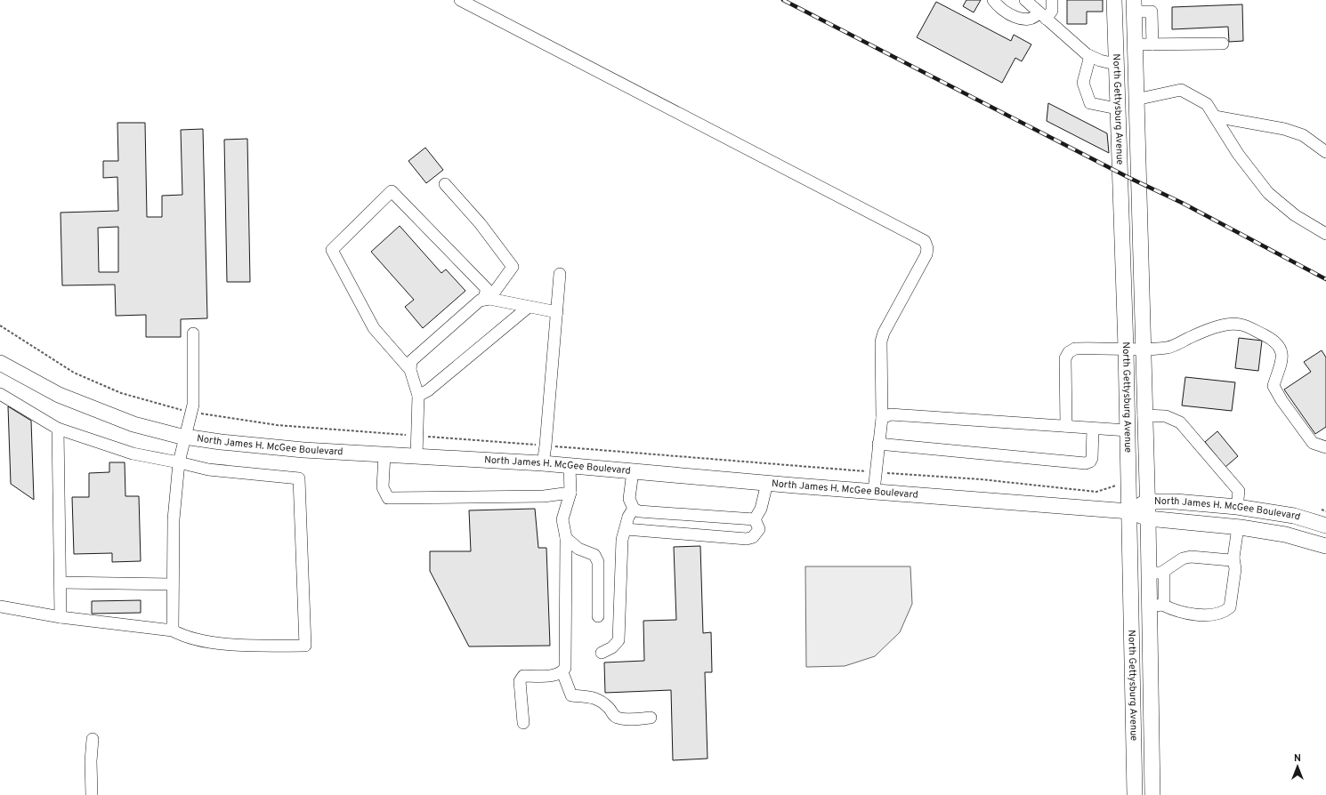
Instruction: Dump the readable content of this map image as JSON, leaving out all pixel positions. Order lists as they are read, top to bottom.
{
  "streets": {
    "main road": ["North Gettysburg Avenue", "North James H. McGee Boulevard"]
  },
  "crossings": [
    ["North Gettysburg Avenue", "North James H. McGee Boulevard"]
  ],
  "north": "top"
}
